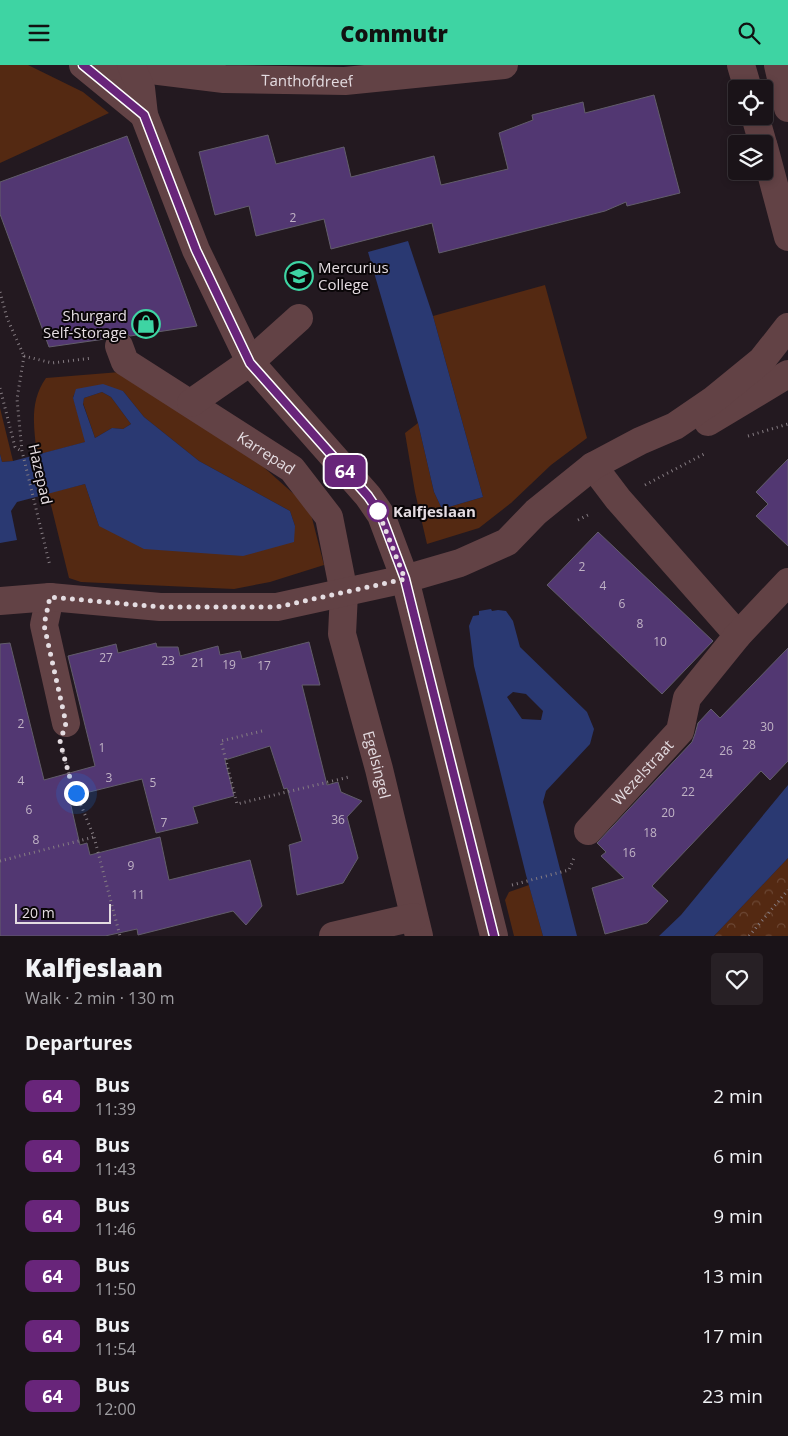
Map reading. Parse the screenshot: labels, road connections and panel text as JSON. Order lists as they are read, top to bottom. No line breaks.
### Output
{"streets":{"street":["Tanthofdreef","Karrepad","Egelsingel","Wezelstraat"],"path":["Hazepad"]},"crossings":[["Karrepad","Egelsingel"]],"places":{"school or university":["Mercurius College"],"shop":["Shurgard Self-Storage"],"other":["Kalfjeslaan"]},"lines":["bus line 64"],"house_numbers":["2","2","4","6","8","10","27","23","21","19","17","2","30","28","1","26","24","3","4","5","22","6","20","36","7","18","8","16","9","11"],"scale_bar":"20 m","page":{"header":"Commutr","on_map":"64","scale":"20 m","heading":[["Kalfjeslaan","Walk · 2 min · 130 m"],"Departures"],"list":[{"mark":"64","name":"Bus","note":"11:39","value":"2 min"},{"mark":"64","name":"Bus","note":"11:43","value":"6 min"},{"mark":"64","name":"Bus","note":"11:46","value":"9 min"},{"mark":"64","name":"Bus","note":"11:50","value":"13 min"},{"mark":"64","name":"Bus","note":"11:54","value":"17 min"},{"mark":"64","name":"Bus","note":"12:00","value":"23 min"}]}}
